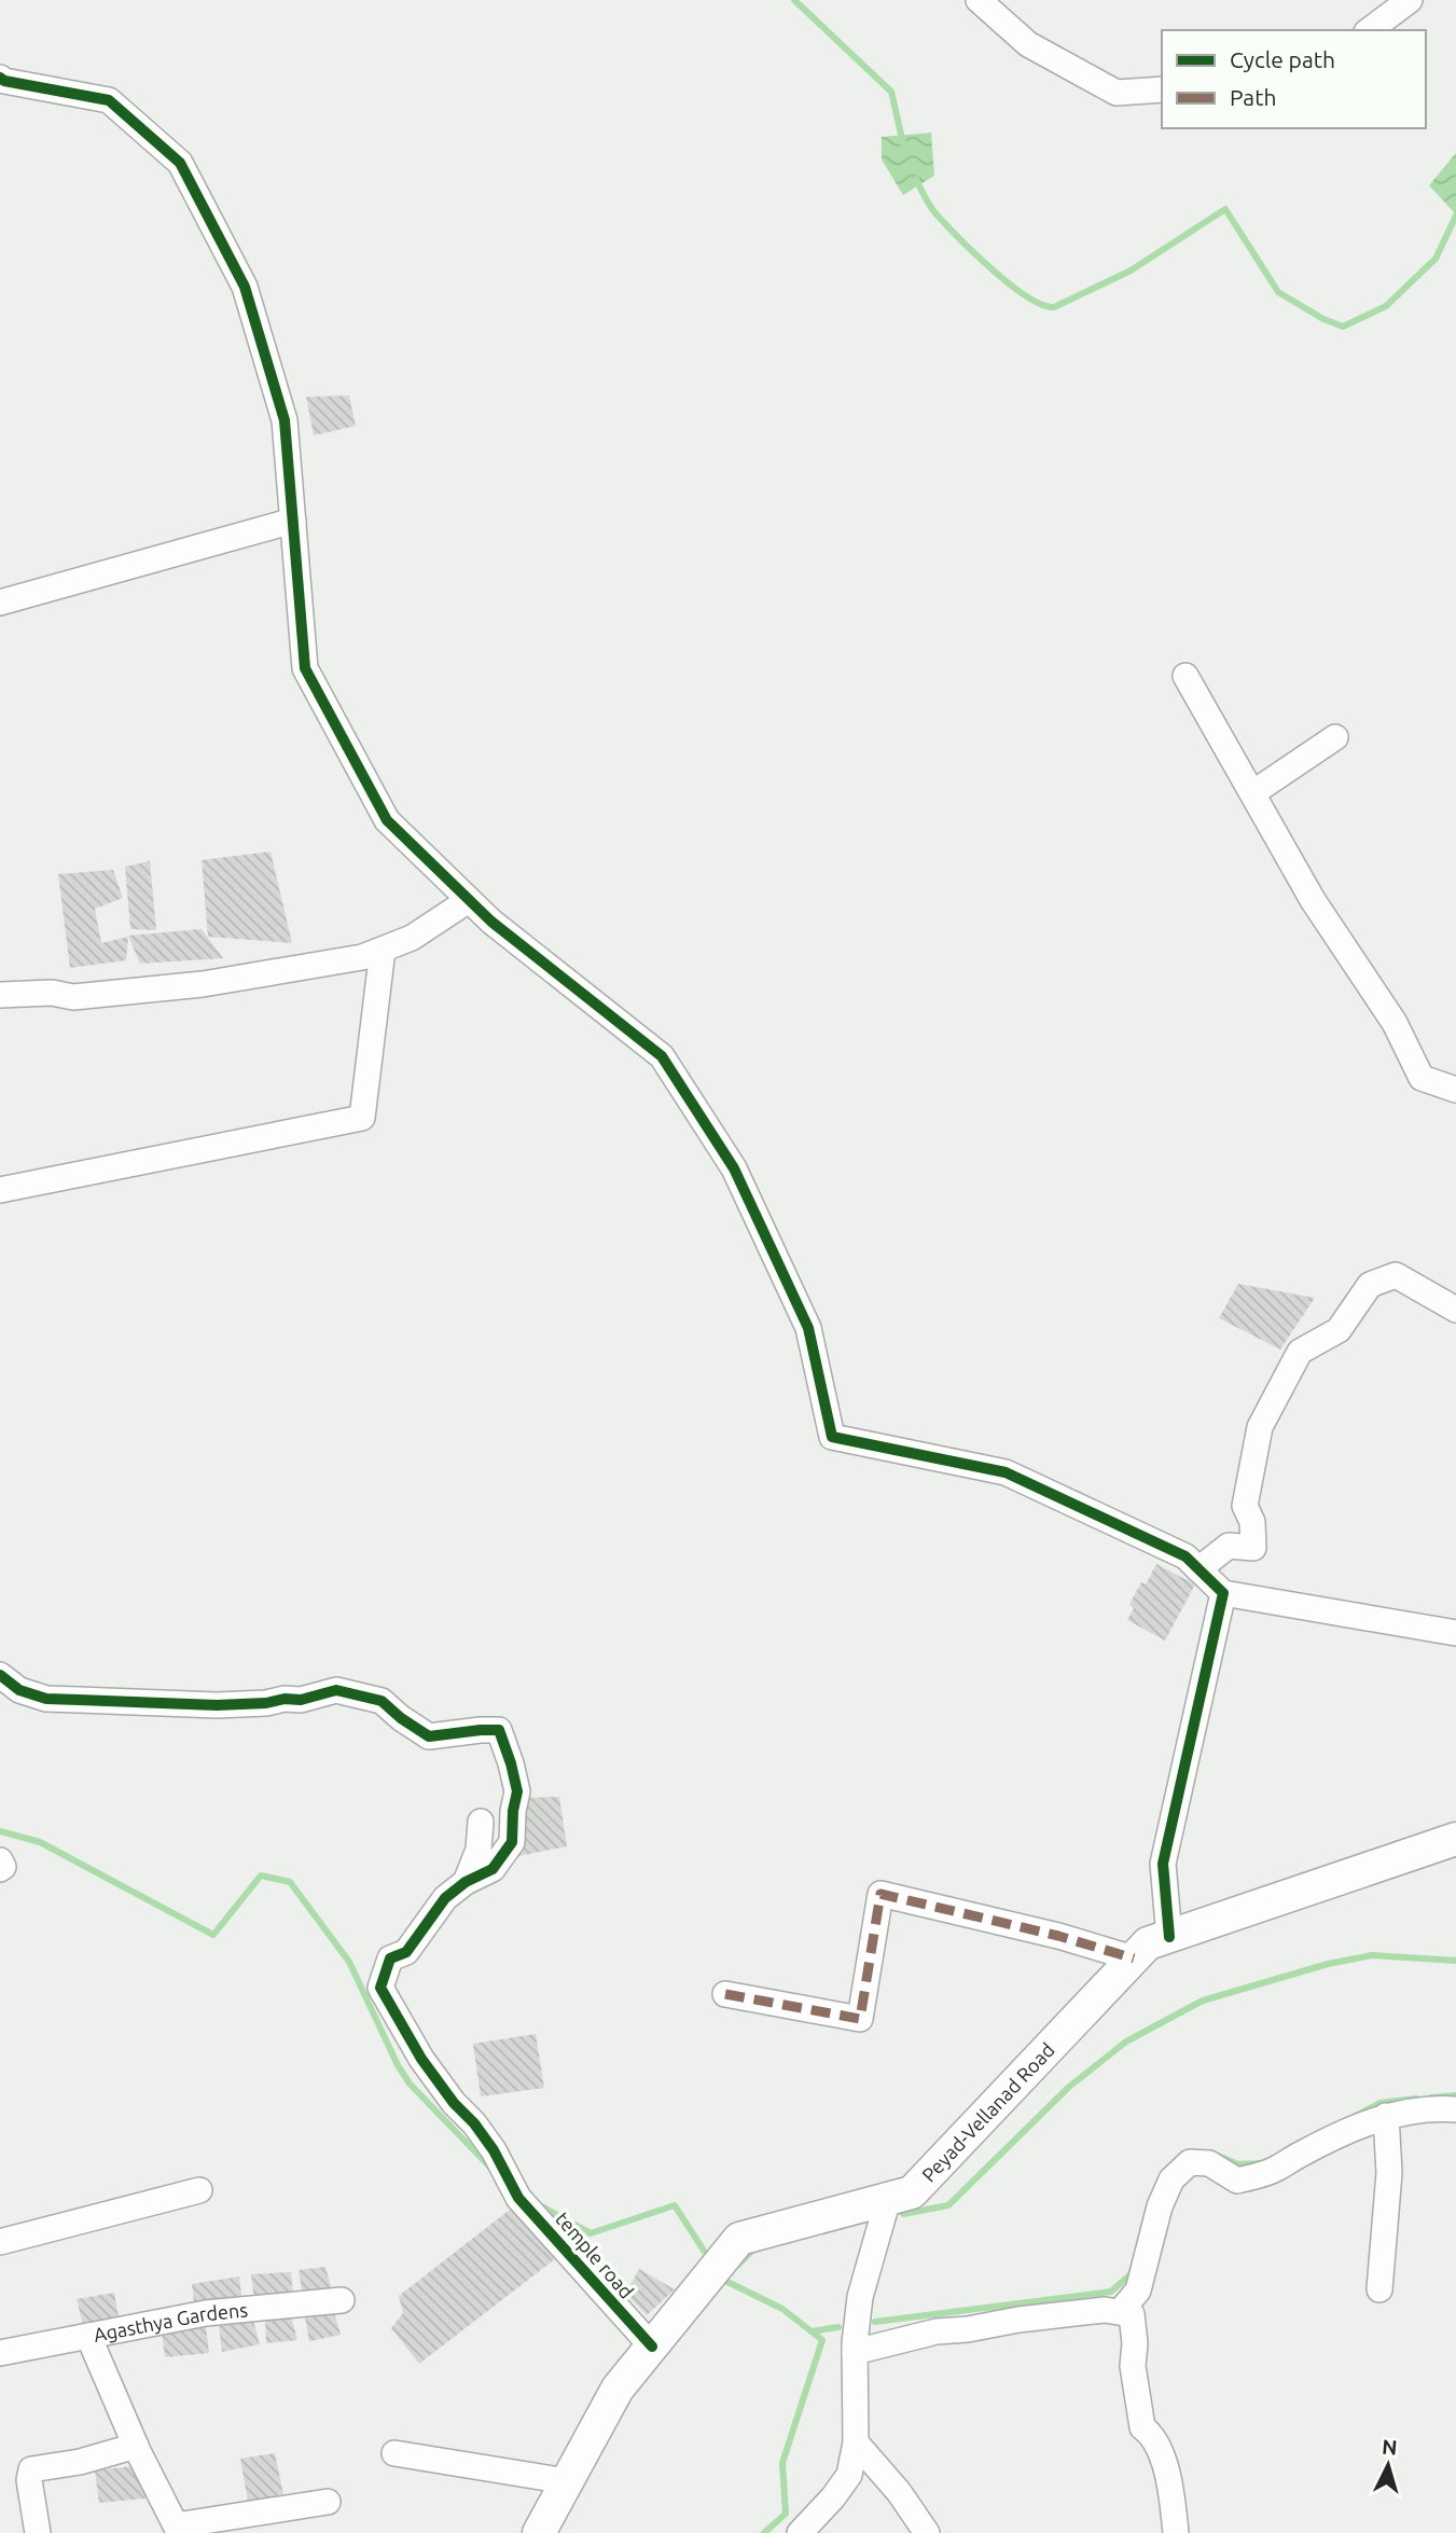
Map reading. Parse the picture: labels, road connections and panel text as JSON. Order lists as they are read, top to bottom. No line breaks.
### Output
{"streets":{"main road":["Peyad-Vellanad Road"],"street":["temple road","Agasthya Gardens"]},"crossings":[["Peyad-Vellanad Road","temple road"]],"legend":["Cycle path","Path"],"north":"top"}
